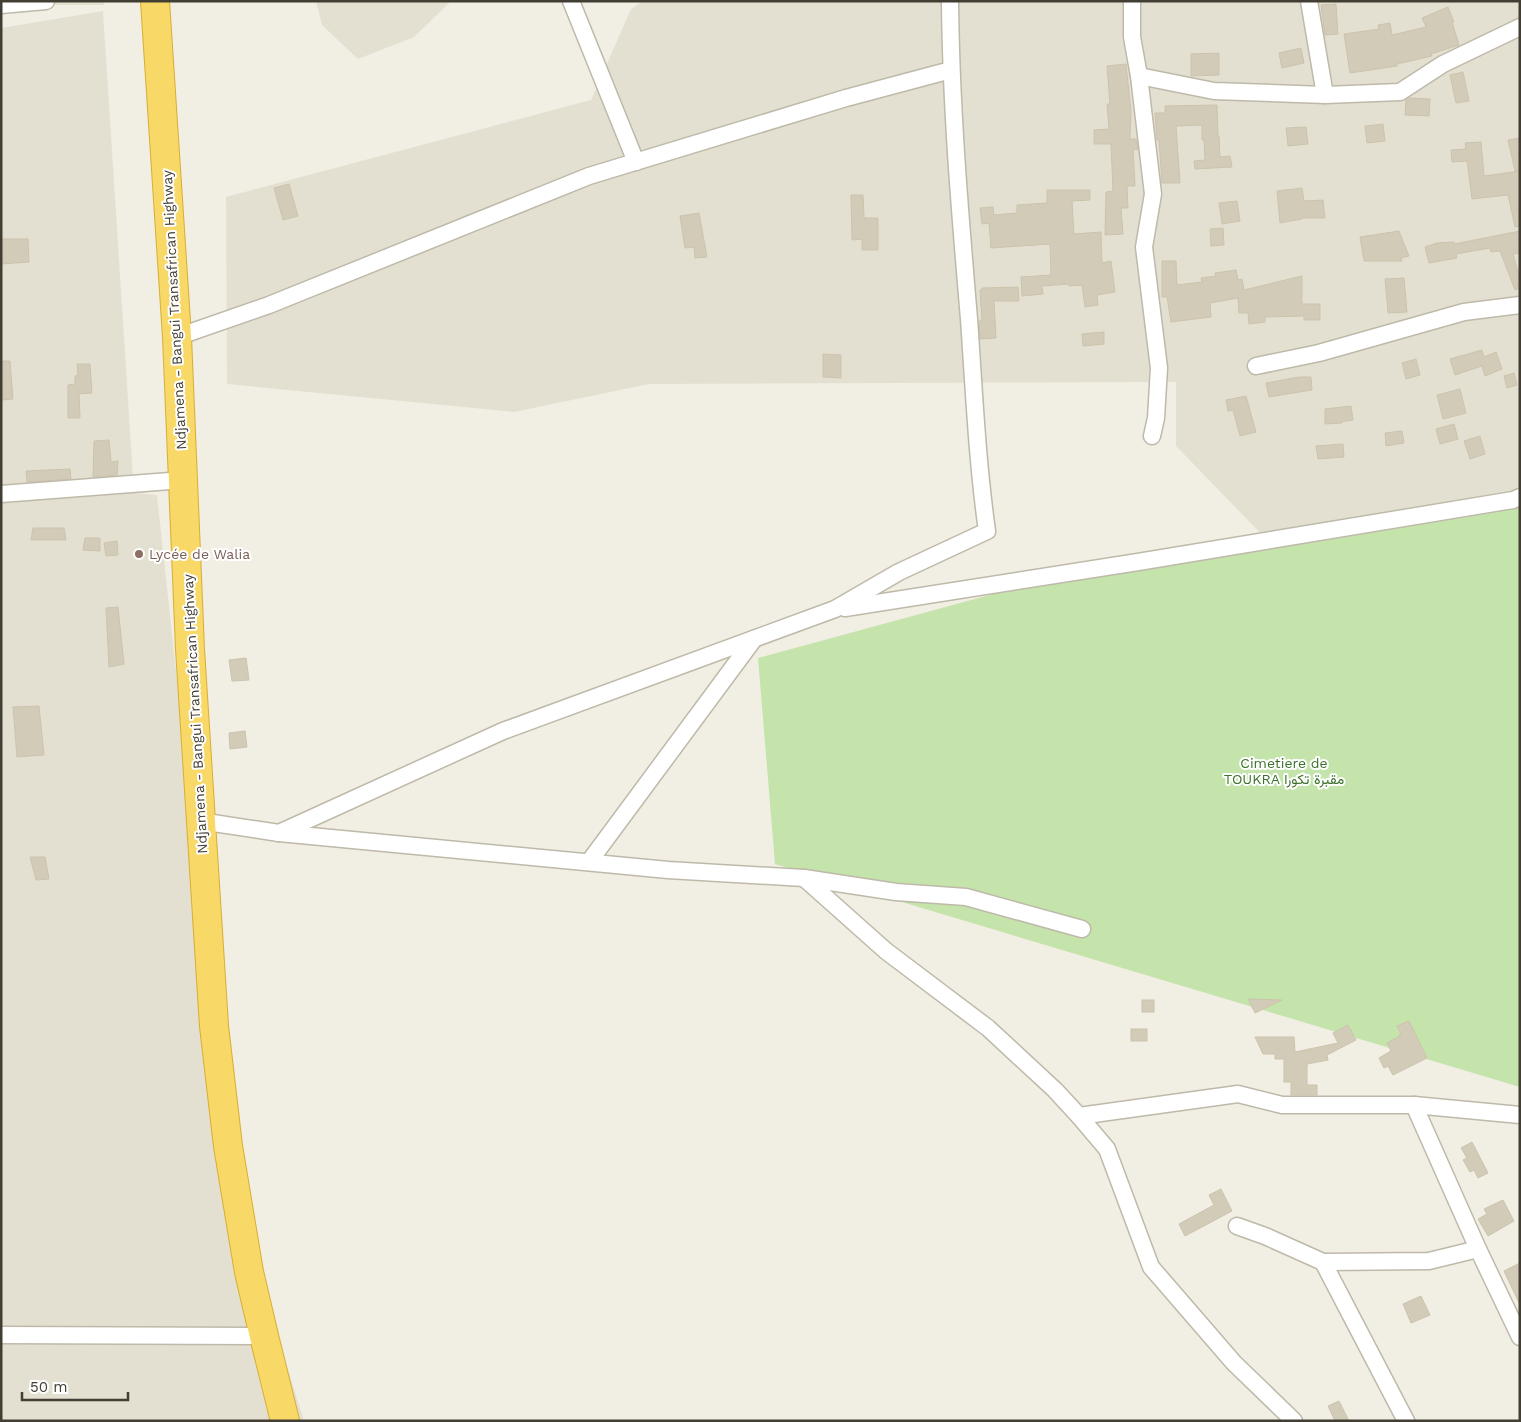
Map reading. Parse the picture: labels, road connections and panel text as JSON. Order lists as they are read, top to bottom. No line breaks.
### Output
{"streets":{"highway":["Ndjamena - Bangui Transafrican Highway"]},"parks":["Cimetiere de TOUKRA مقبرة تكورا"],"places":["Lycée de Walia"],"scale_bar":"50 m"}
